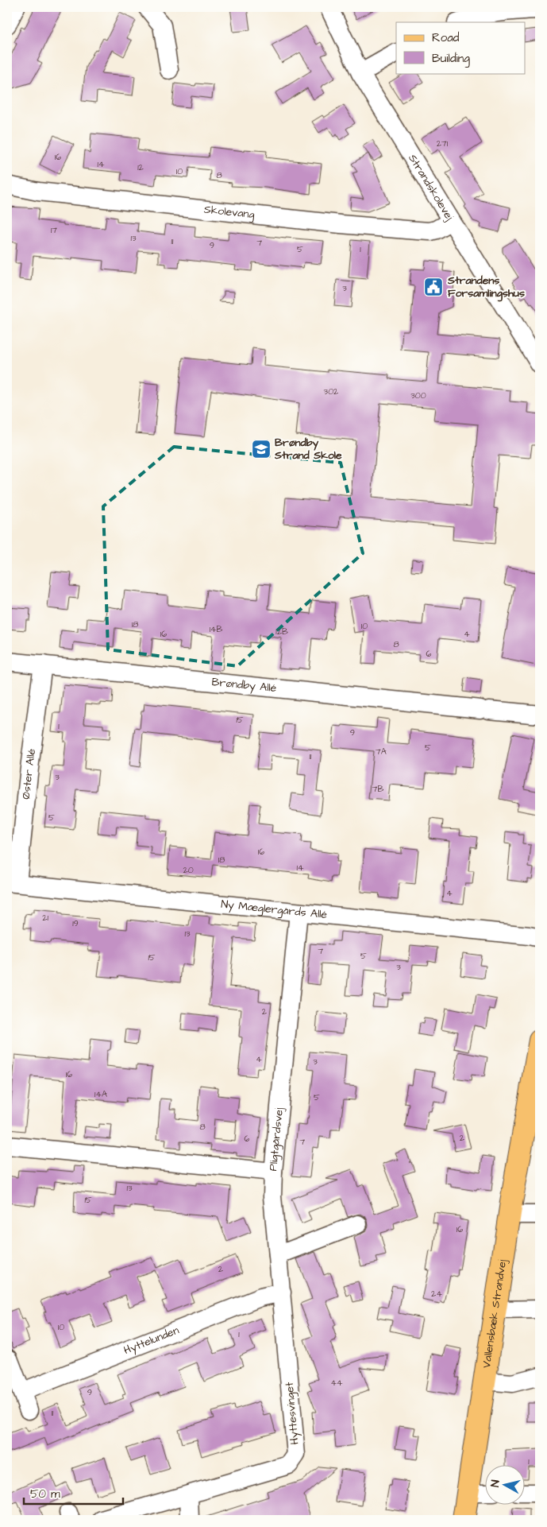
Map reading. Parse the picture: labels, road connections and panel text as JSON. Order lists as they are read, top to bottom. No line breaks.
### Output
{"streets":{"main road":["Vallensbæk Strandvej"],"street":["Strandskolevej","Skolevang","Brøndby Allé","Øster Allé","Ny Mæglergårds Allé","Pligtgårdsvej","Hyttelunden","Hyttesvinget"]},"crossings":[["Strandskolevej","Skolevang"],["Brøndby Allé","Øster Allé"],["Øster Allé","Ny Mæglergårds Allé"],["Ny Mæglergårds Allé","Pligtgårdsvej"],["Pligtgårdsvej","Hyttesvinget"],["Hyttelunden","Hyttesvinget"]],"places":{"public building":["Strandens Forsamlingshus"],"school or university":["Brøndby Strand Skole"]},"house_numbers":["271","16","14","12","10","8","17","13","11","7","9","5","1","3","302","300","18","10","14B","12B","16","4","8","6","15","1","9","5","7A","11","3","7B","5","16","18","14","20","4","21","19","13","7","5","15","3","2","4","3","16","14A","5","8","2","6","7","13","15","16","2","24","10","1","44","9","11","1"],"legend":["Road","Building"],"scale_bar":"50 m","north":"left"}
